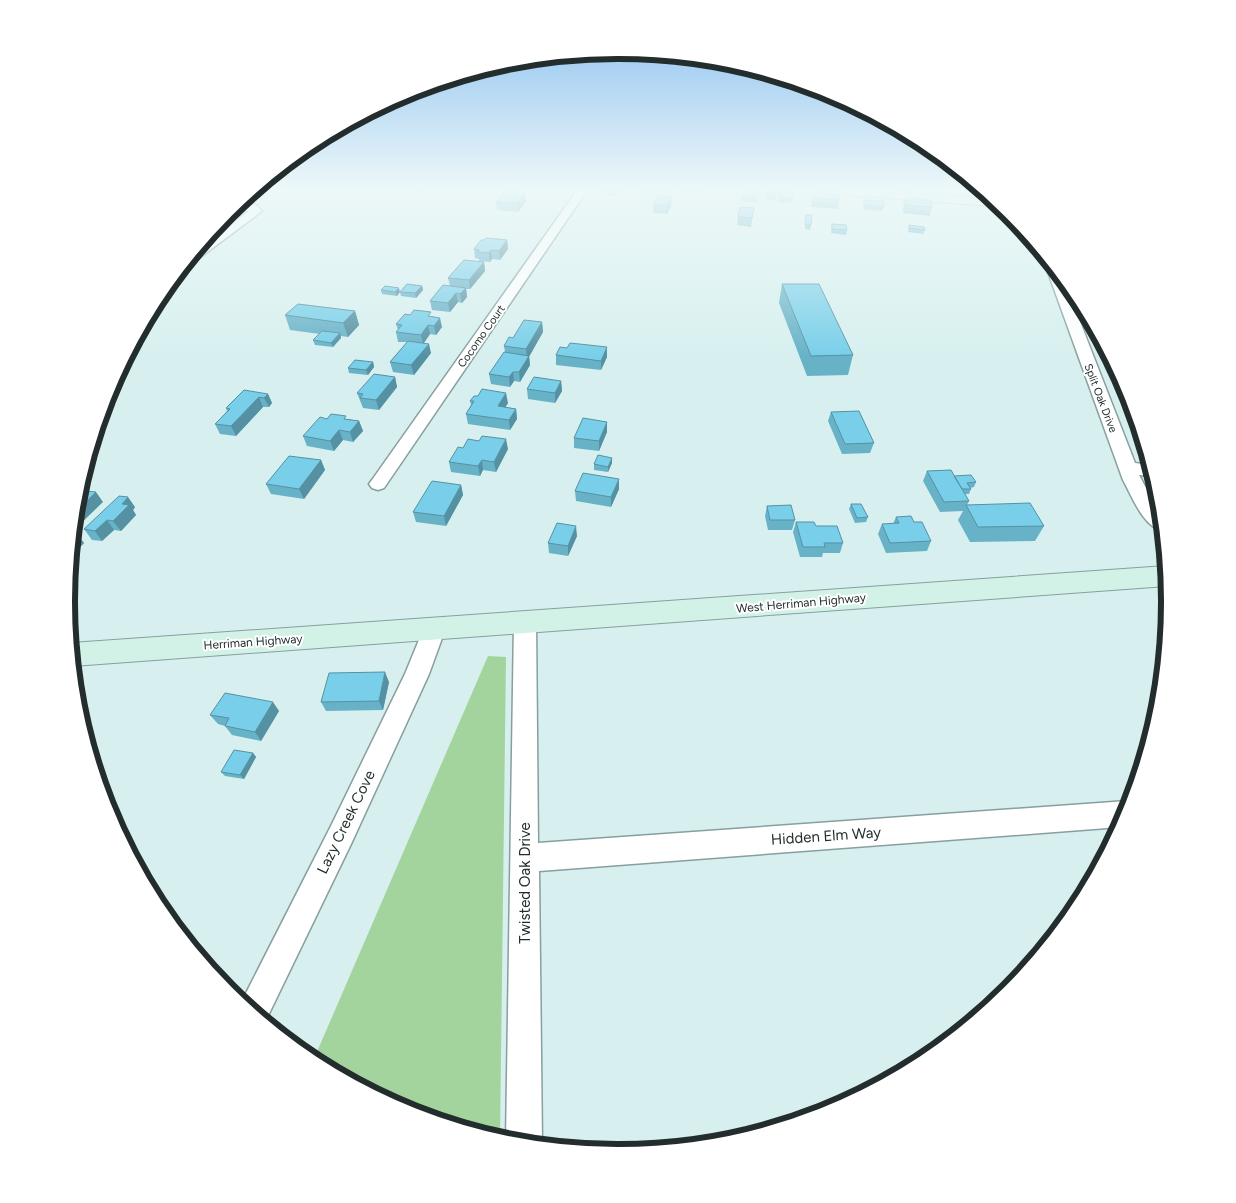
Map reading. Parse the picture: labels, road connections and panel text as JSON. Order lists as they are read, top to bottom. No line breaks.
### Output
{"streets":{"main road":["West Herriman Highway","Herriman Highway"],"street":["Cocomo Court","Split Oak Drive","Lazy Creek Cove","Hidden Elm Way","Twisted Oak Drive"]},"crossings":[["West Herriman Highway","Herriman Highway"],["West Herriman Highway","Lazy Creek Cove"],["West Herriman Highway","Twisted Oak Drive"],["Herriman Highway","Lazy Creek Cove"],["Hidden Elm Way","Twisted Oak Drive"]]}
